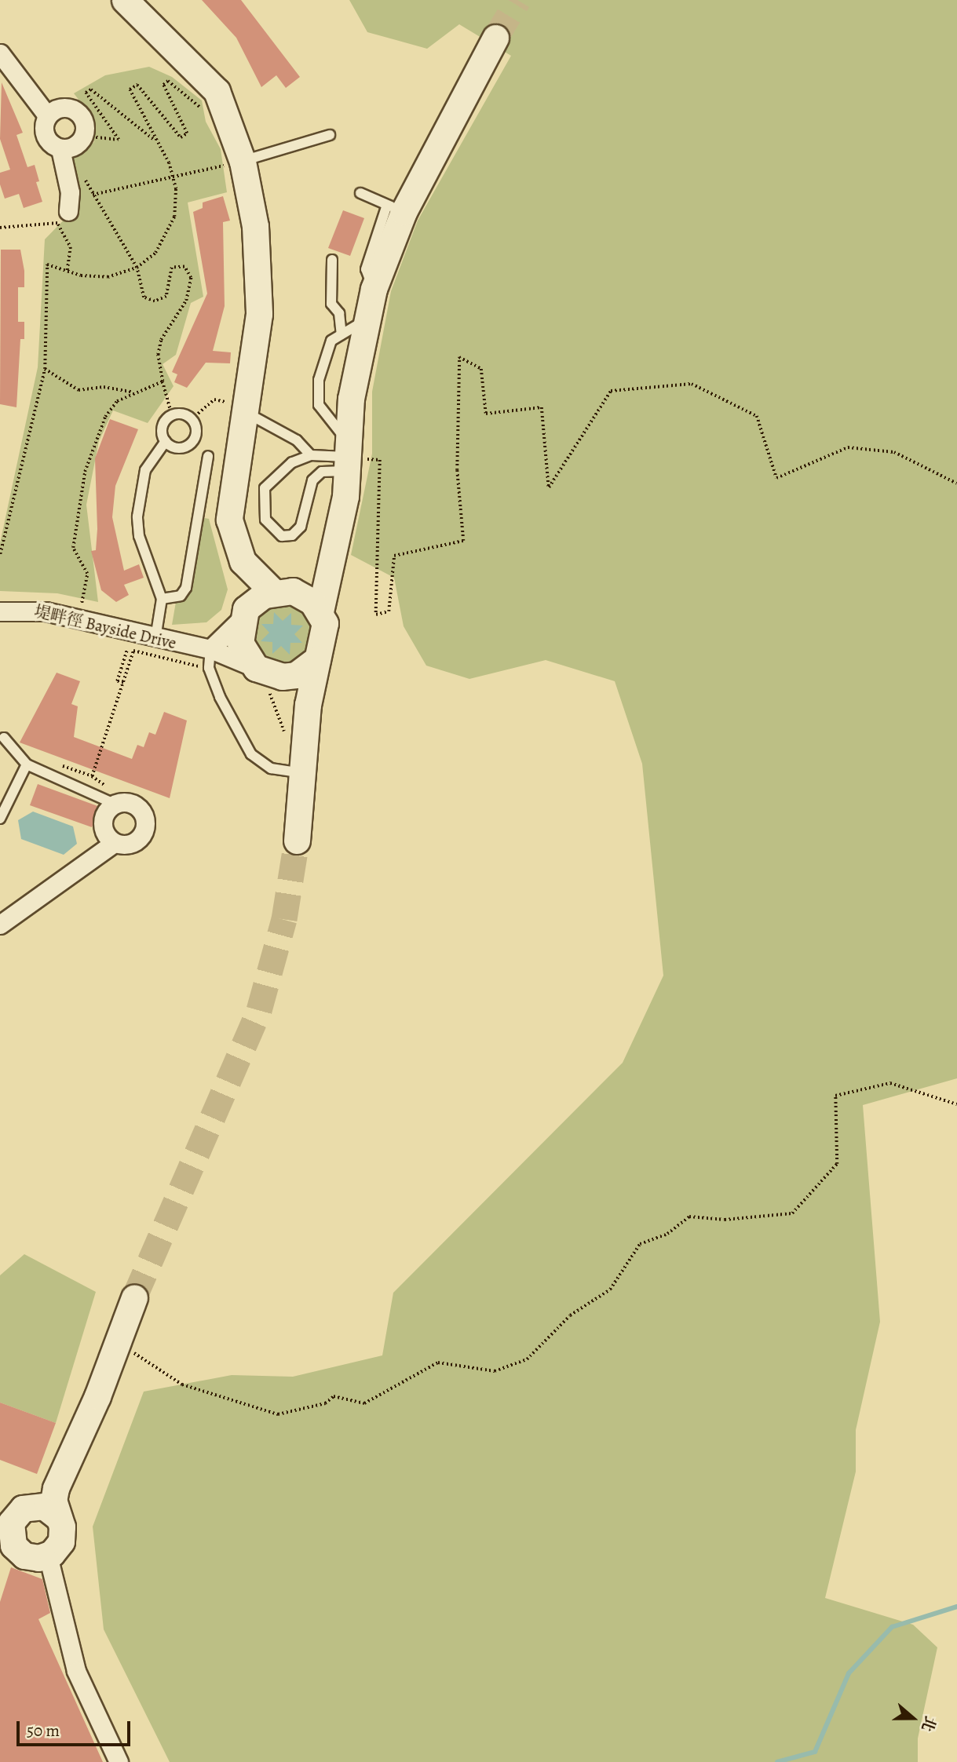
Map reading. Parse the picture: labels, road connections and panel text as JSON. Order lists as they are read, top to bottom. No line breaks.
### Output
{"streets":{"street":["堤畔徑 Bayside Drive"]},"scale_bar":"50 m","north":"right"}
